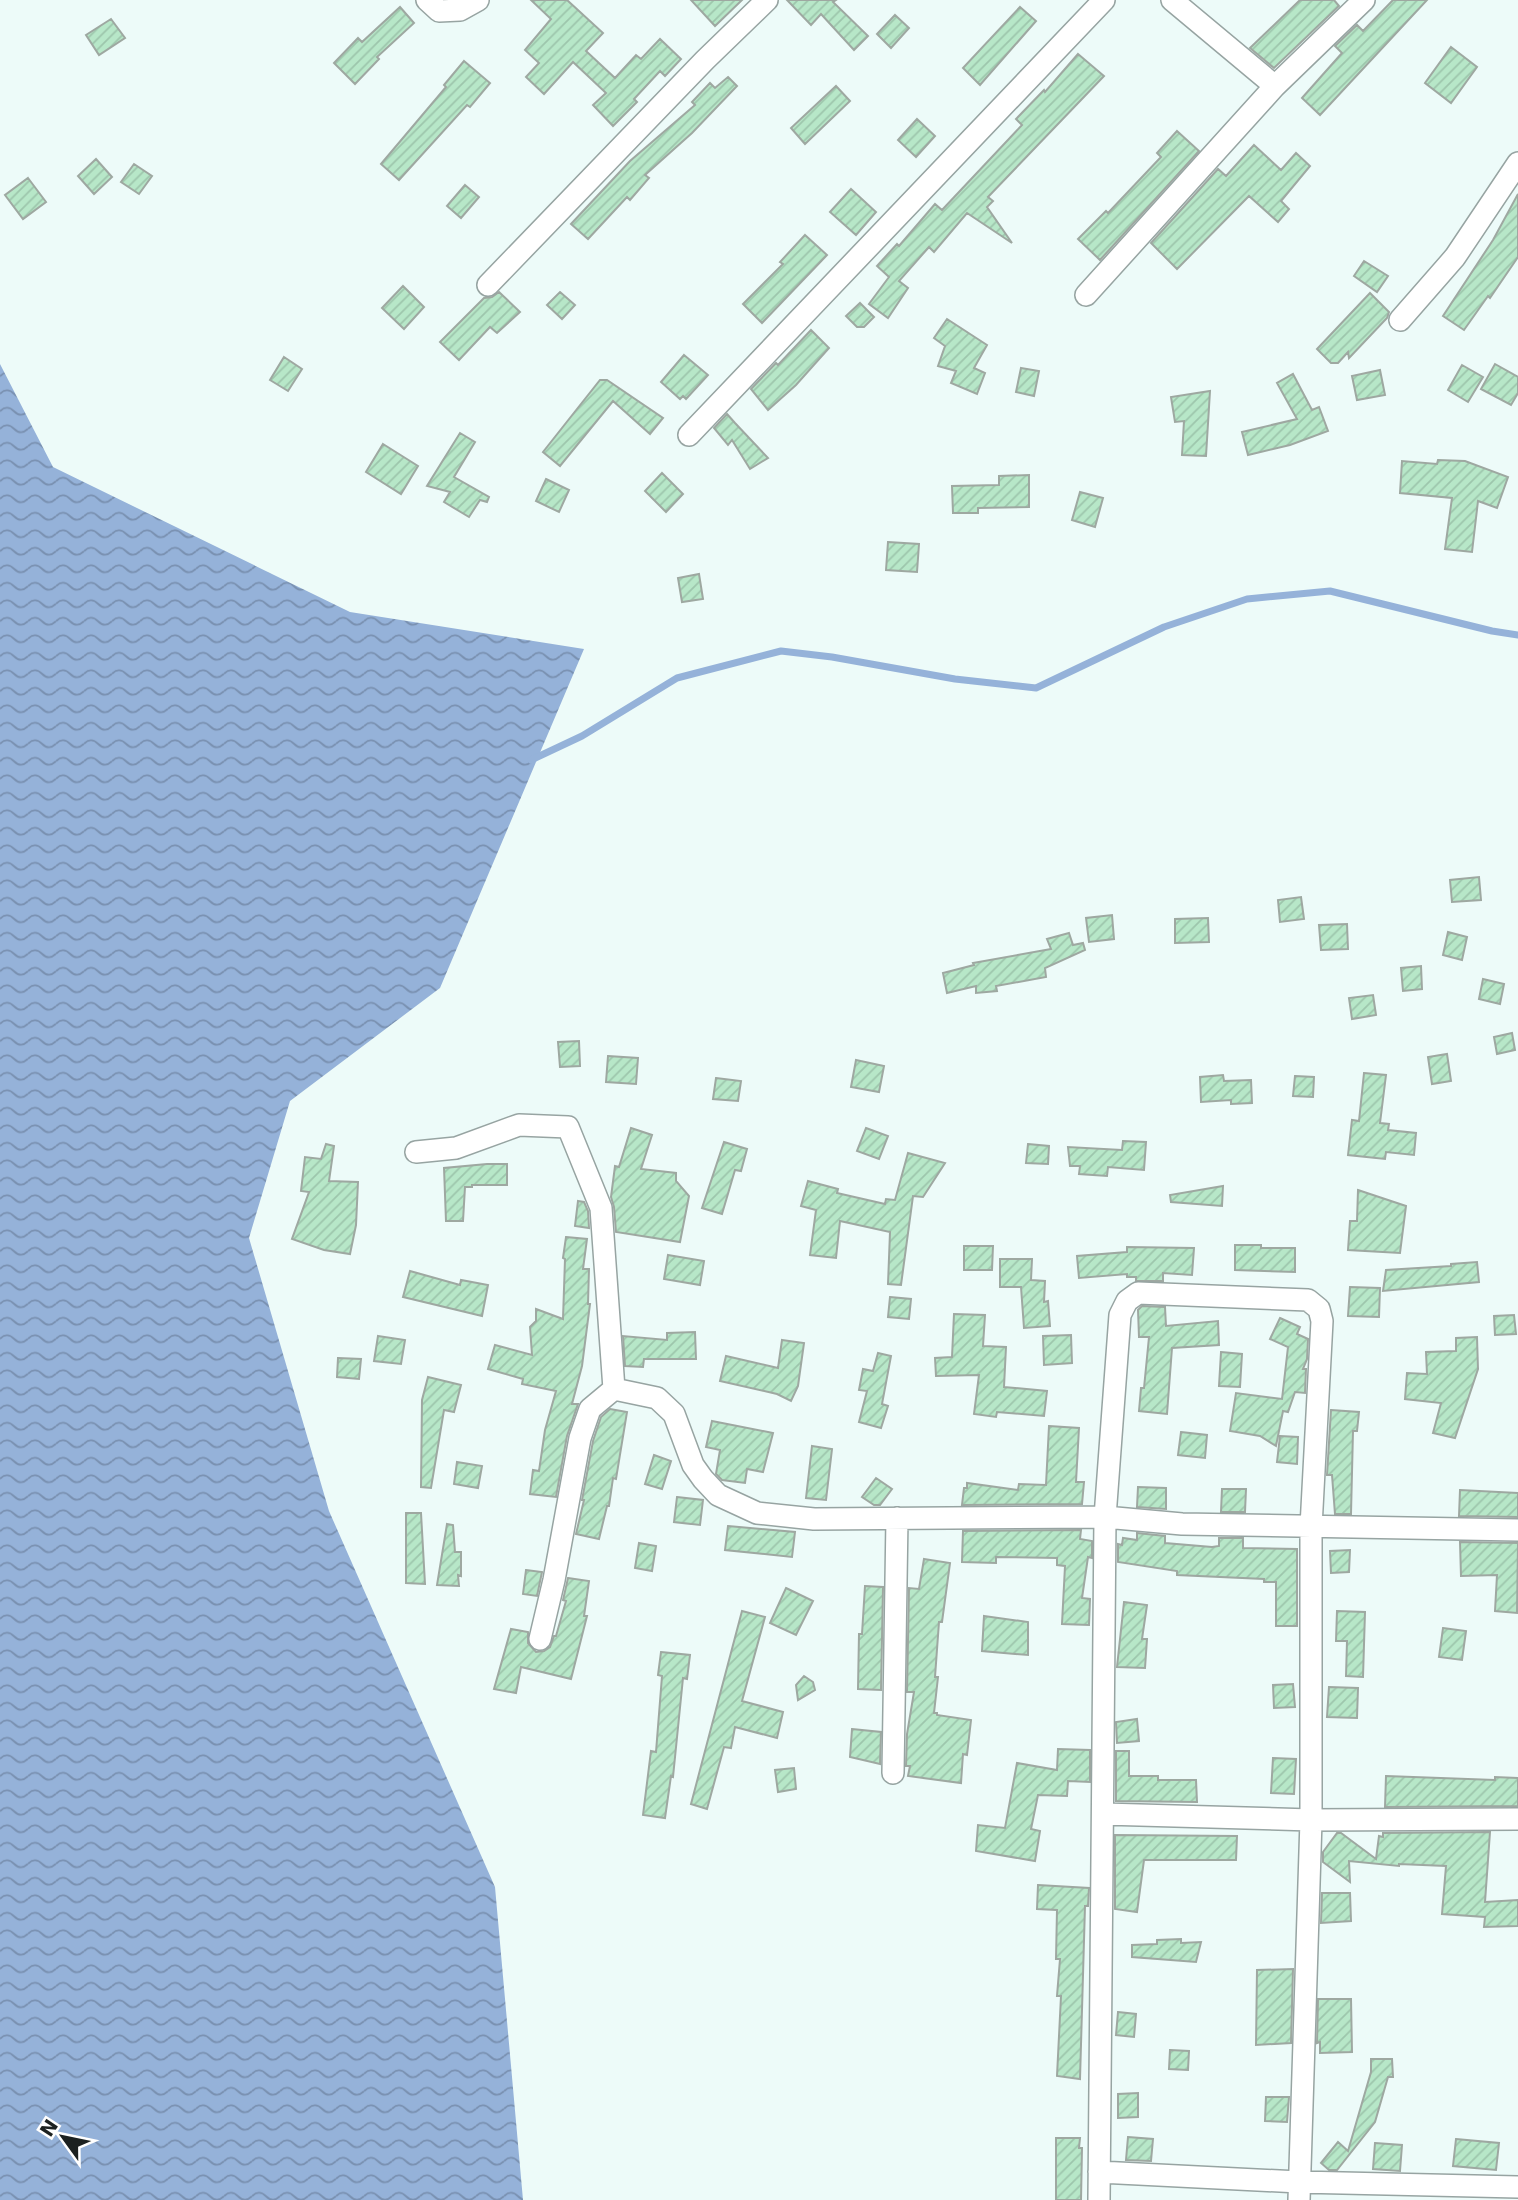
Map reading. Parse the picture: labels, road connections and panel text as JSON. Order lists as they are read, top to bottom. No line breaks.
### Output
{"north":"top left"}
